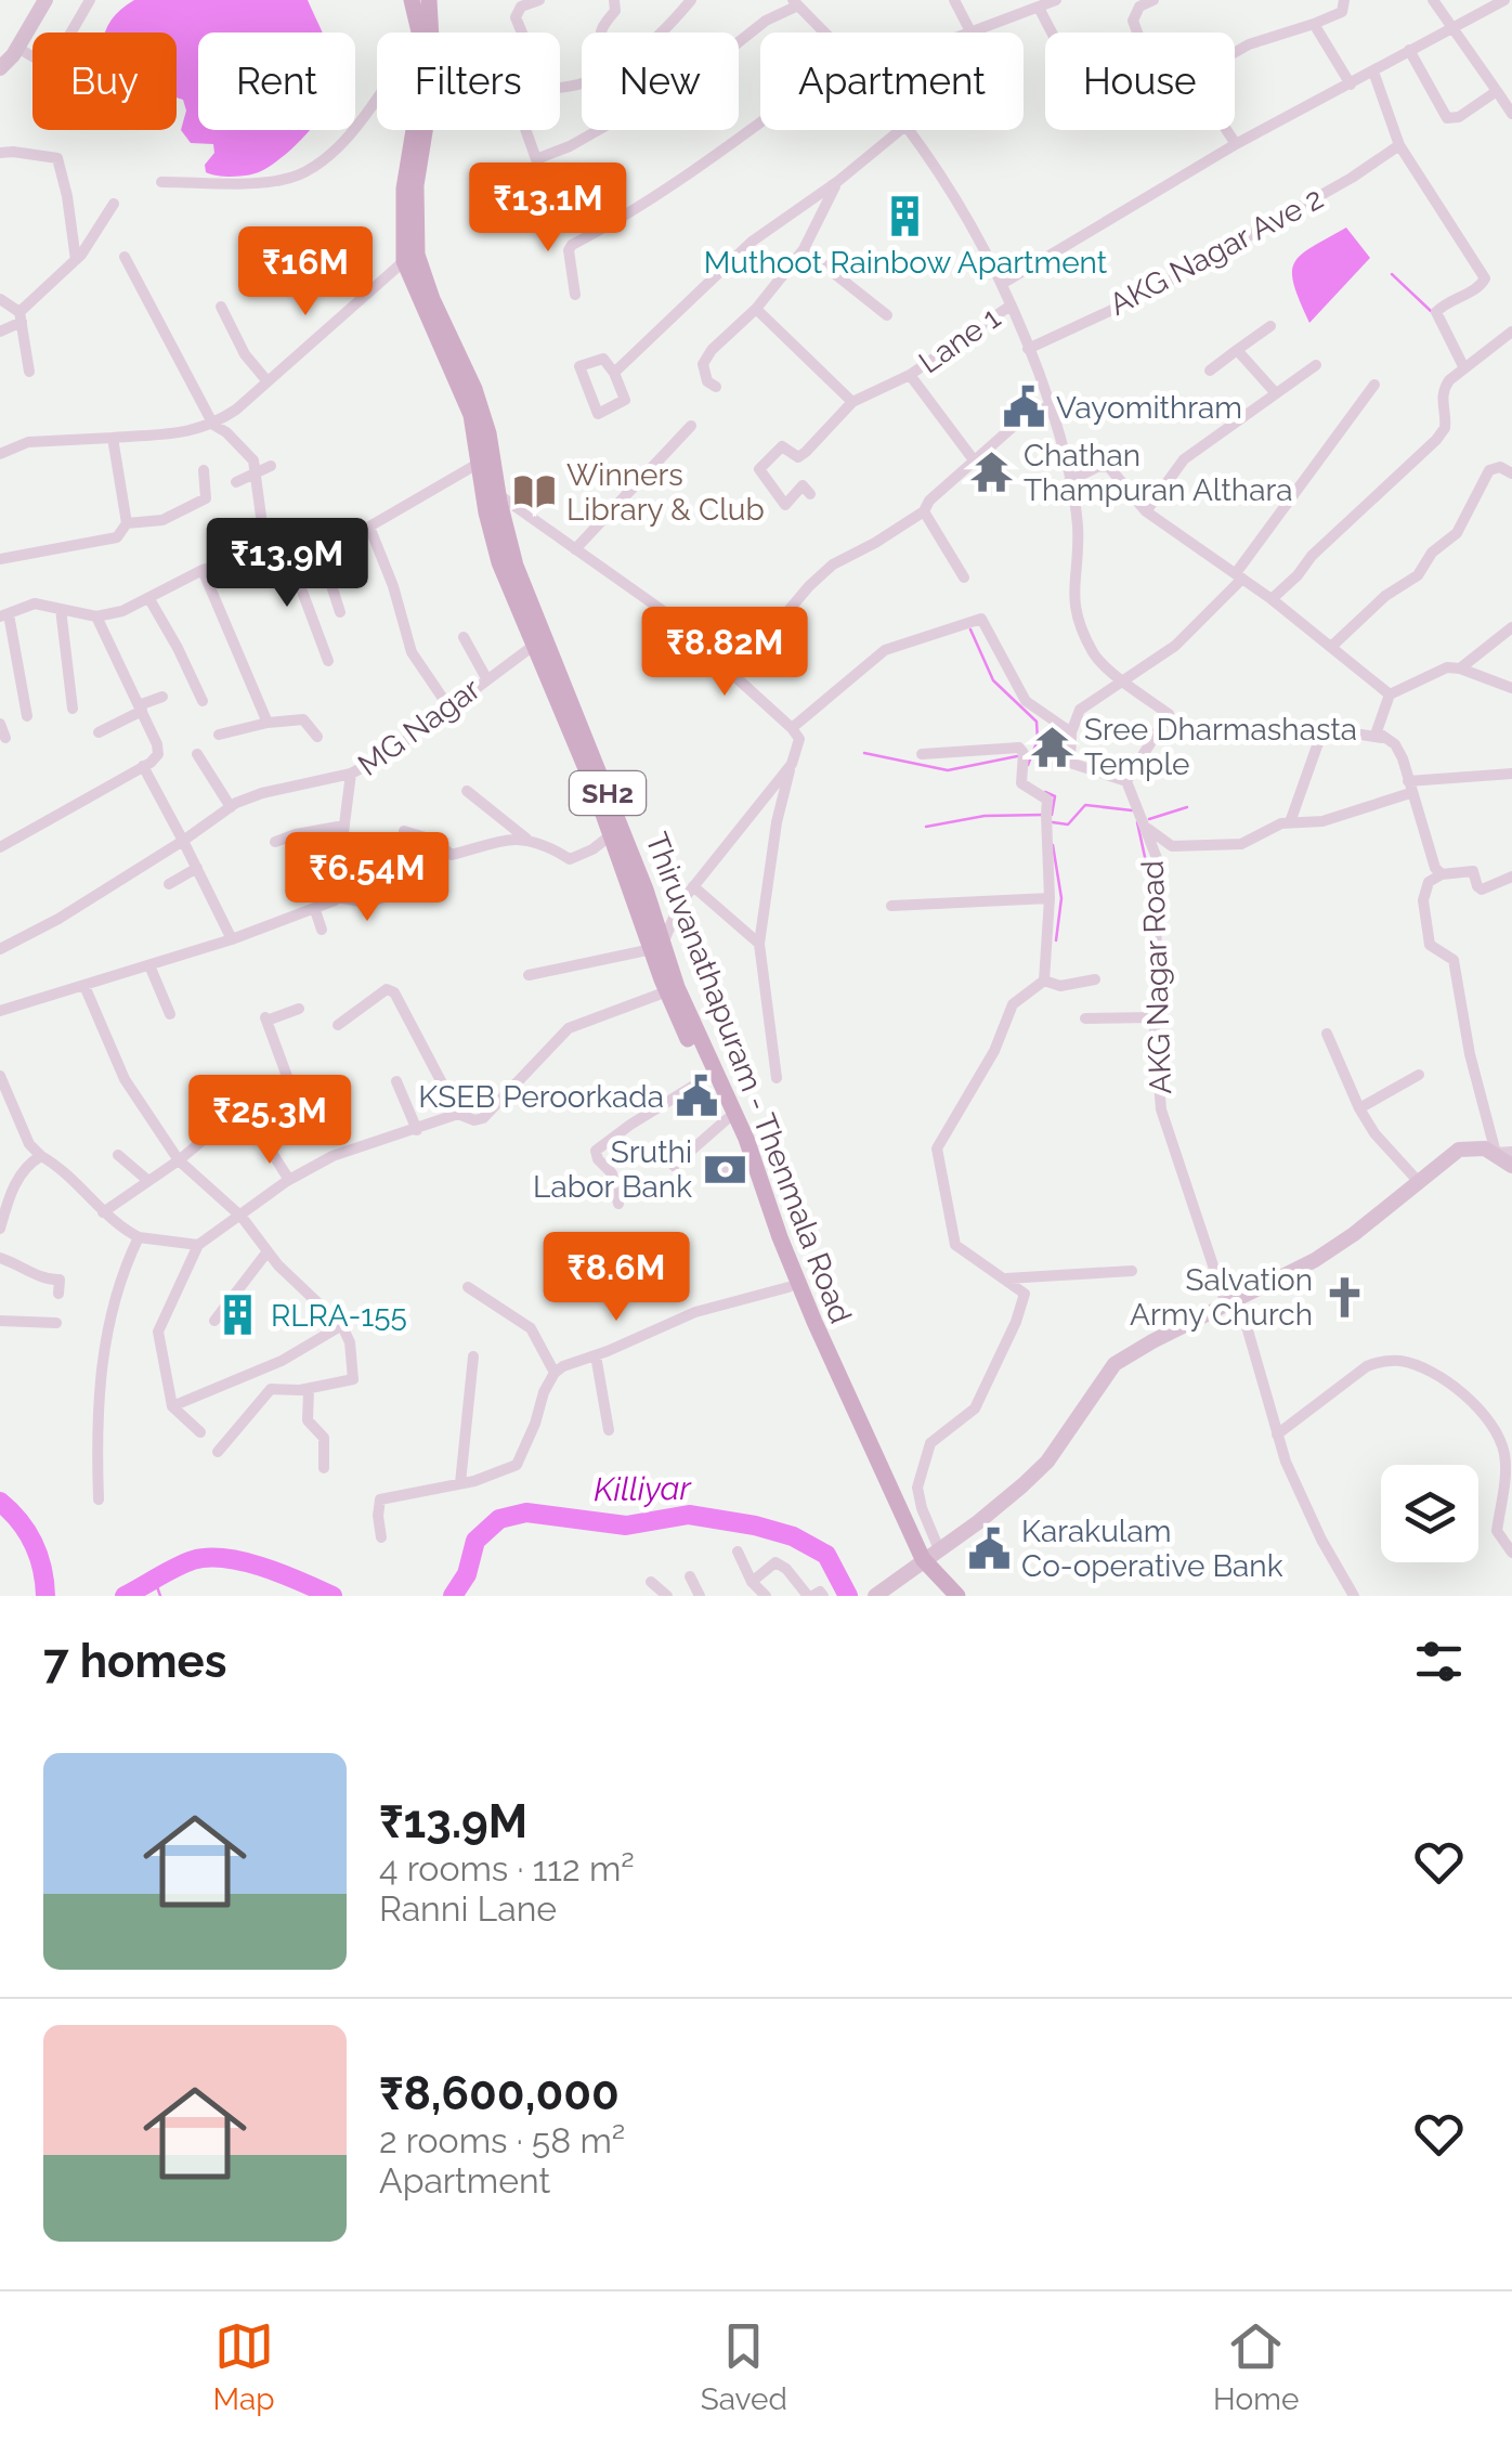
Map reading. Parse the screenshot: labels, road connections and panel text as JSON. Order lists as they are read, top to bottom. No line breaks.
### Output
{"streets":{"main road":["SH2","Thiruvanathapuram - Thenmala Road"],"street":["AKG Nagar Ave 2","Lane 1","MG Nagar","AKG Nagar Road"]},"crossings":[["MG Nagar","Thiruvanathapuram - Thenmala Road"]],"water":["Killiyar"],"places":{"building":["Muthoot Rainbow Apartment","RLRA-155"],"public building":["Vayomithram","KSEB Peroorkada","Karakulam Co-operative Bank"],"temple":["Chathan Thampuran Althara","Sree Dharmashasta Temple"],"library":["Winners Library & Club"],"bank":["Sruthi Labor Bank"],"church":["Salvation Army Church"]},"page":{"chip":["Buy","Rent","Filters","New","Apartment","House"],"price":["₹13.1M","₹16M","₹13.9M","₹8.82M","₹6.54M","₹25.3M","₹8.6M"],"heading":"7 homes","list":[{"name":"₹13.9M","note":"4 rooms · 112 m² · Ranni Lane"},{"name":"₹8,600,000","note":"2 rooms · 58 m² · Apartment"}],"tabs":["Map","Saved","Home"]}}
